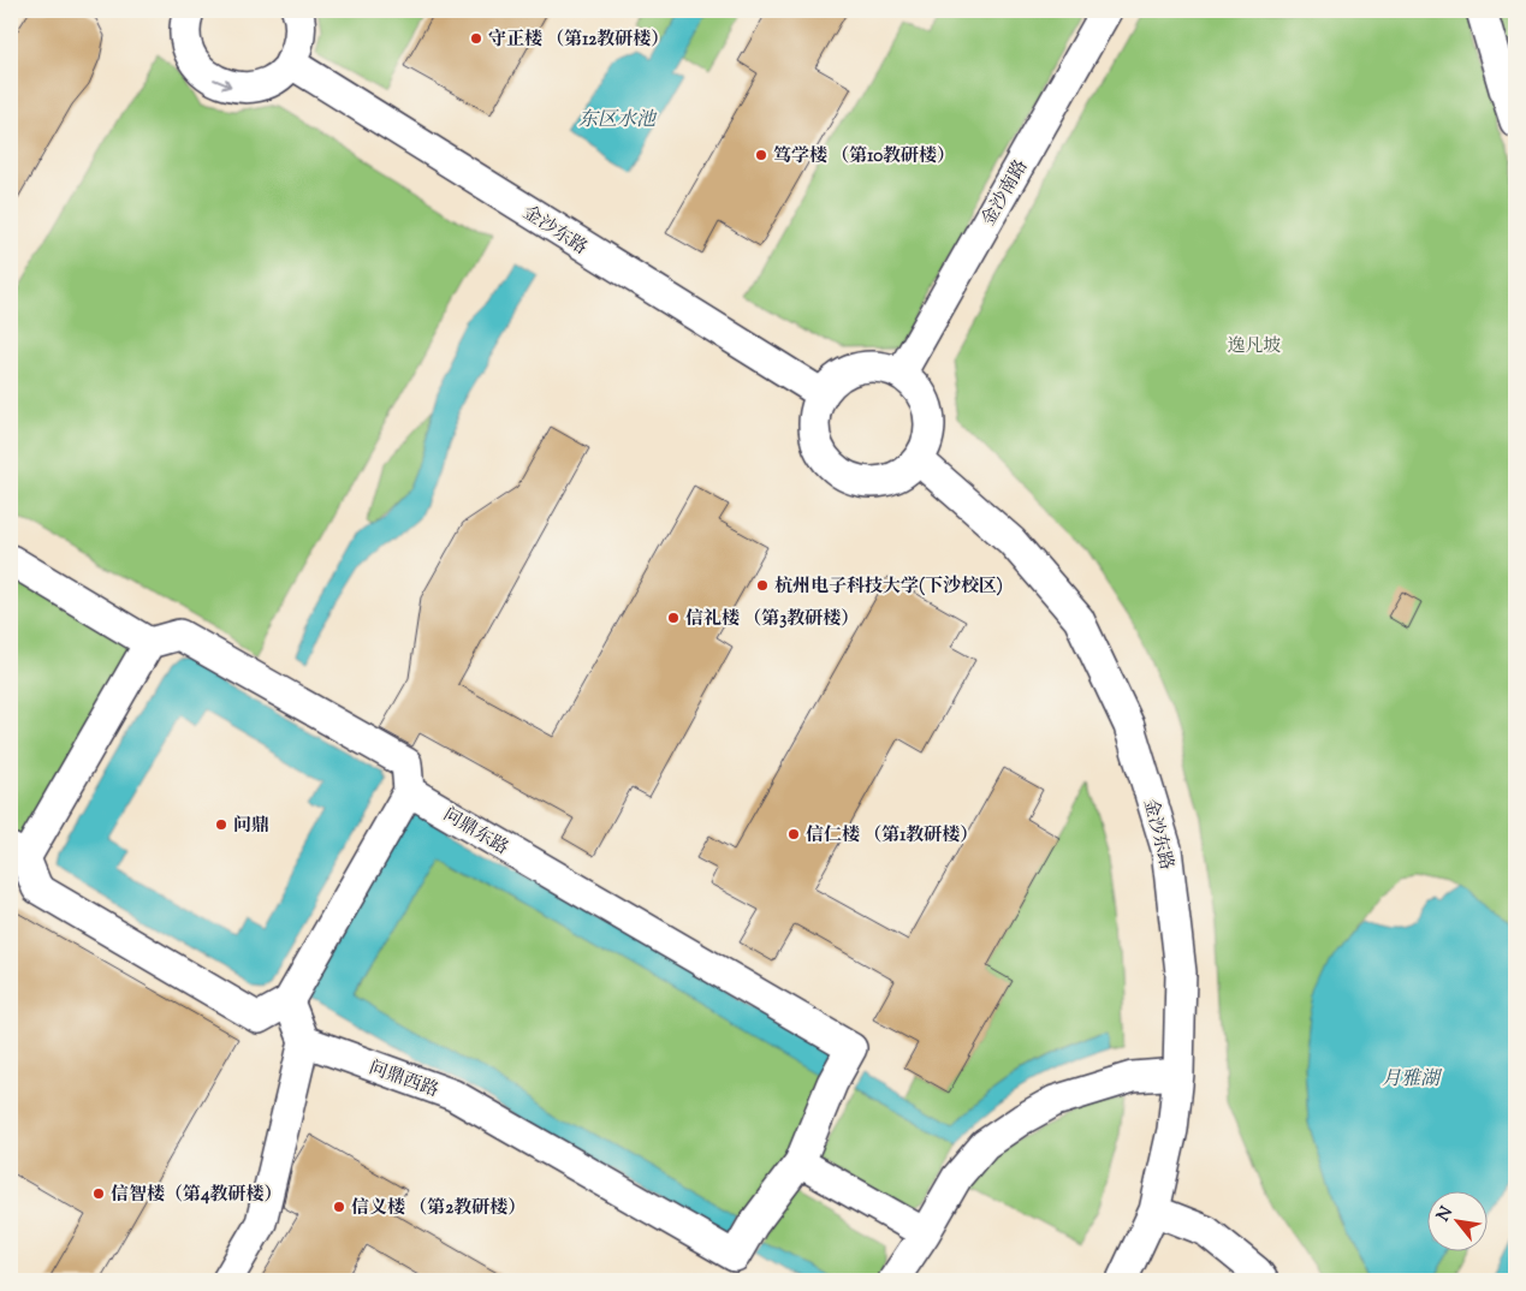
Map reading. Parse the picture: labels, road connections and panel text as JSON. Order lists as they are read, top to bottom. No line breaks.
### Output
{"streets":{"street":["金沙南路","金沙东路","问鼎东路","问鼎西路"]},"crossings":[["金沙南路","金沙东路"],["问鼎东路","问鼎西路"]],"water":["东区水池","月雅湖"],"parks":["逸凡坡"],"places":["守正楼 （第12教研楼）","笃学楼 （第10教研楼）","杭州电子科技大学(下沙校区)","信礼楼 （第3教研楼）","问鼎","信仁楼 （第1教研楼）","信智楼（第4教研楼）","信义楼 （第2教研楼）"],"north":"top left"}
